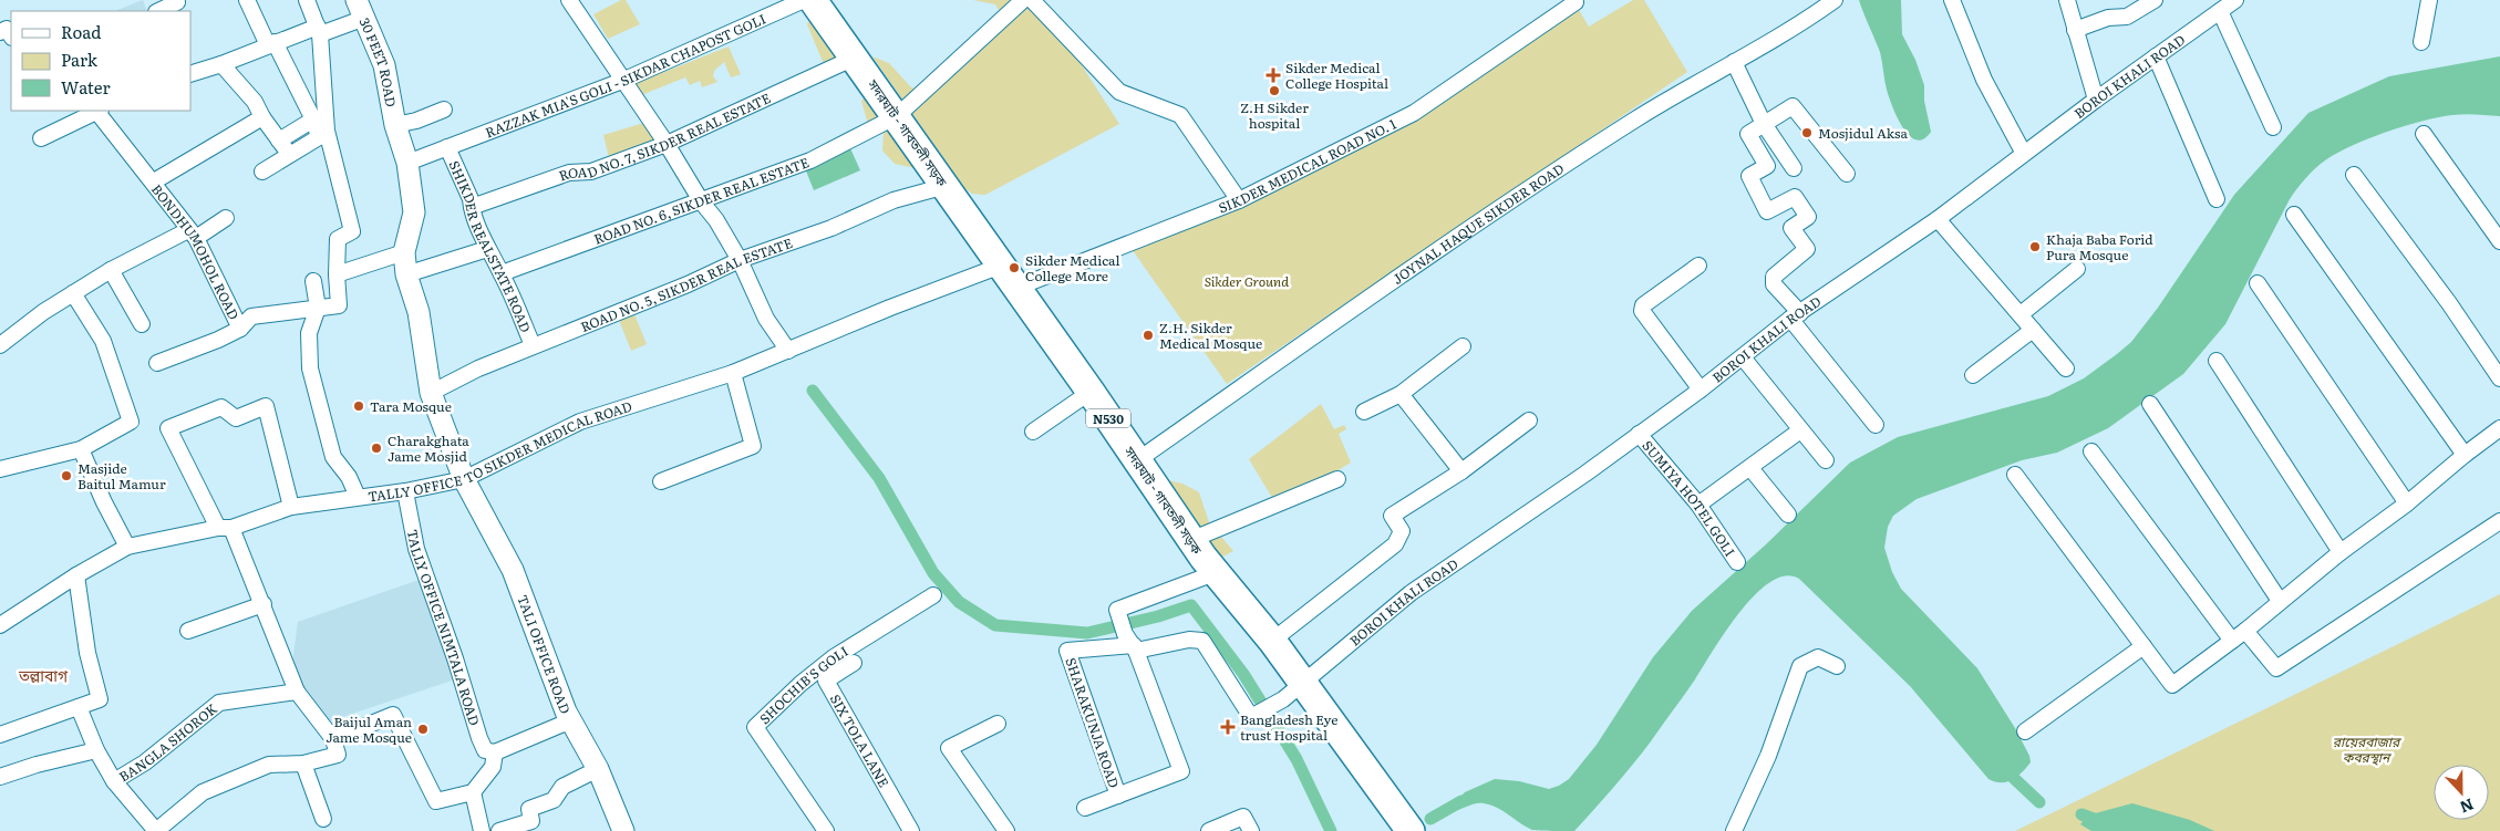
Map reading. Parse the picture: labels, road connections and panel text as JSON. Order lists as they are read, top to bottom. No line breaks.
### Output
{"streets":{"highway":["সদরঘাট - গাবতলী সড়ক","N530"],"street":["30 FEET ROAD","RAZZAK MIA'S GOLI - SIKDAR CHAPOST GOLI","BOROI KHALI ROAD","ROAD NO. 7, SIKDER REAL ESTATE","SIKDER MEDICAL ROAD NO. 1","ROAD NO. 6, SIKDER REAL ESTATE","JOYNAL HAQUE SIKDER ROAD","SHIKDER REALSTATE ROAD","BONDHUMOHOL ROAD","ROAD NO. 5, SIKDER REAL ESTATE","TALLY OFFICE TO SIKDER MEDICAL ROAD","SUMIYA HOTEL GOLI","TALLY OFFICE NIMTALA ROAD","TALI OFFICE ROAD","SHOCHIB'S GOLI","SHARAKUNJA ROAD","SIX TOLA LANE","BANGLA SHOROK"]},"crossings":[["30 FEET ROAD","RAZZAK MIA'S GOLI - SIKDAR CHAPOST GOLI"],["30 FEET ROAD","TALI OFFICE ROAD"],["RAZZAK MIA'S GOLI - SIKDAR CHAPOST GOLI","SHIKDER REALSTATE ROAD"],["BOROI KHALI ROAD","সদরঘাট - গাবতলী সড়ক"],["BOROI KHALI ROAD","SUMIYA HOTEL GOLI"],["BOROI KHALI ROAD","SHARAKUNJA ROAD"],["সদরঘাট - গাবতলী সড়ক","ROAD NO. 7, SIKDER REAL ESTATE"],["সদরঘাট - গাবতলী সড়ক","SIKDER MEDICAL ROAD NO. 1"],["সদরঘাট - গাবতলী সড়ক","ROAD NO. 6, SIKDER REAL ESTATE"],["সদরঘাট - গাবতলী সড়ক","JOYNAL HAQUE SIKDER ROAD"],["সদরঘাট - গাবতলী সড়ক","ROAD NO. 5, SIKDER REAL ESTATE"],["সদরঘাট - গাবতলী সড়ক","TALLY OFFICE TO SIKDER MEDICAL ROAD"],["সদরঘাট - গাবতলী সড়ক","SHARAKUNJA ROAD"],["ROAD NO. 7, SIKDER REAL ESTATE","SHIKDER REALSTATE ROAD"],["ROAD NO. 6, SIKDER REAL ESTATE","SHIKDER REALSTATE ROAD"],["SHIKDER REALSTATE ROAD","ROAD NO. 5, SIKDER REAL ESTATE"],["ROAD NO. 5, SIKDER REAL ESTATE","TALI OFFICE ROAD"],["TALLY OFFICE TO SIKDER MEDICAL ROAD","TALLY OFFICE NIMTALA ROAD"],["TALLY OFFICE TO SIKDER MEDICAL ROAD","TALI OFFICE ROAD"]],"districts":["তল্লাবাগ"],"parks":["Sikder Ground","রায়েরবাজার কবরস্থান"],"places":{"health":["Sikder Medical College Hospital","Bangladesh Eye trust Hospital"],"other":["Z.H Sikder hospital","Mosjidul Aksa","Khaja Baba Forid Pura Mosque","Sikder Medical College More","Z.H. Sikder Medical Mosque","Tara Mosque","Charakghata Jame Mosjid","Masjide Baitul Mamur","Baijul Aman Jame Mosque"]},"legend":["Road","Park","Water"],"north":"bottom"}
